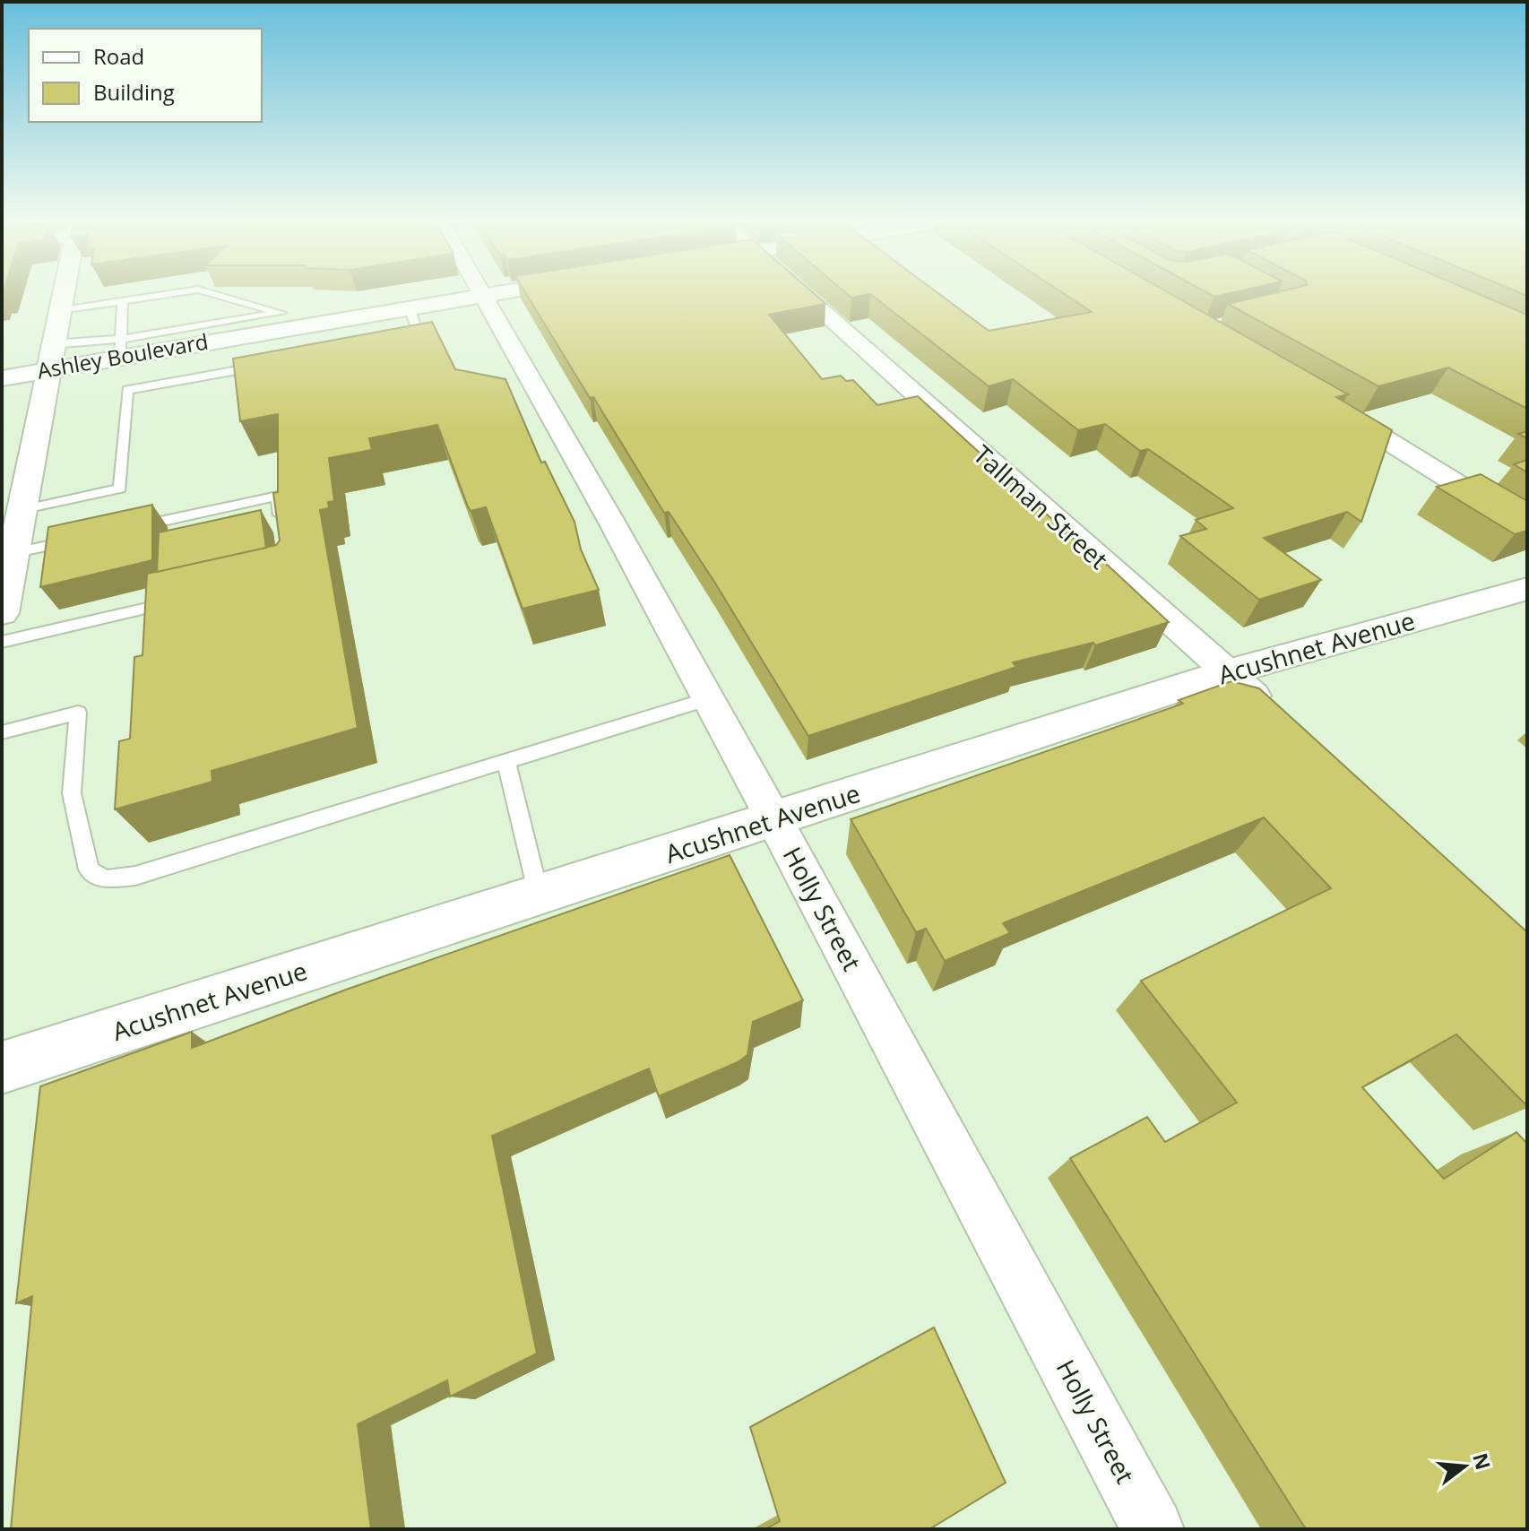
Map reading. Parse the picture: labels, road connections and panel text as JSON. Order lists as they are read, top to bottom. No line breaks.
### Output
{"streets":{"main road":["Ashley Boulevard","Acushnet Avenue"],"street":["Tallman Street","Holly Street"]},"crossings":[["Ashley Boulevard","Holly Street"],["Tallman Street","Acushnet Avenue"],["Acushnet Avenue","Holly Street"]],"legend":["Road","Building"],"north":"right"}
